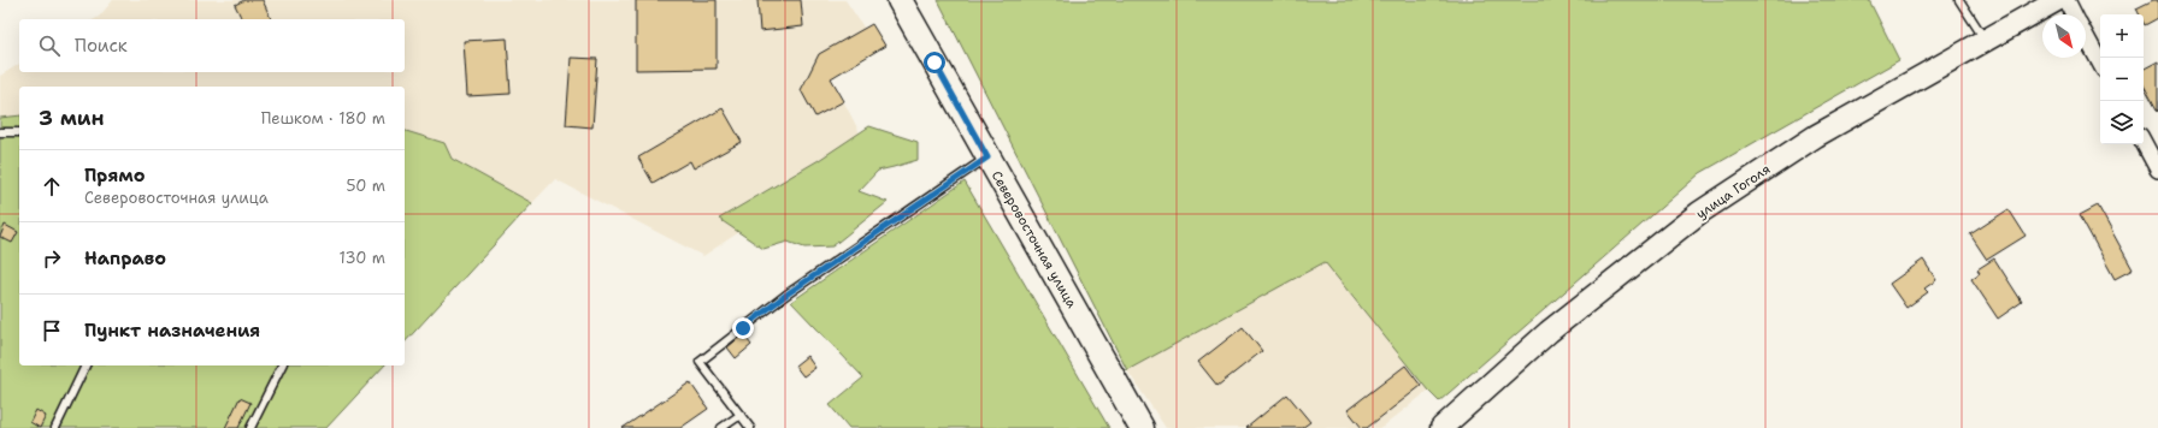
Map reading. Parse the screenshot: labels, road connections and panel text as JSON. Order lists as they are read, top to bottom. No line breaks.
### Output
{"streets":{"main road":["Северовосточная улица"],"street":["улица Гоголя"]},"north":"bottom right","page":{"map_buttons":["+","−"],"search":"Поиск","heading":["3 мин","Пешком · 180 m"],"list":[["Прямо","Северовосточная улица","50 m"],["Направо","130 m"],"Пункт назначения"]}}
